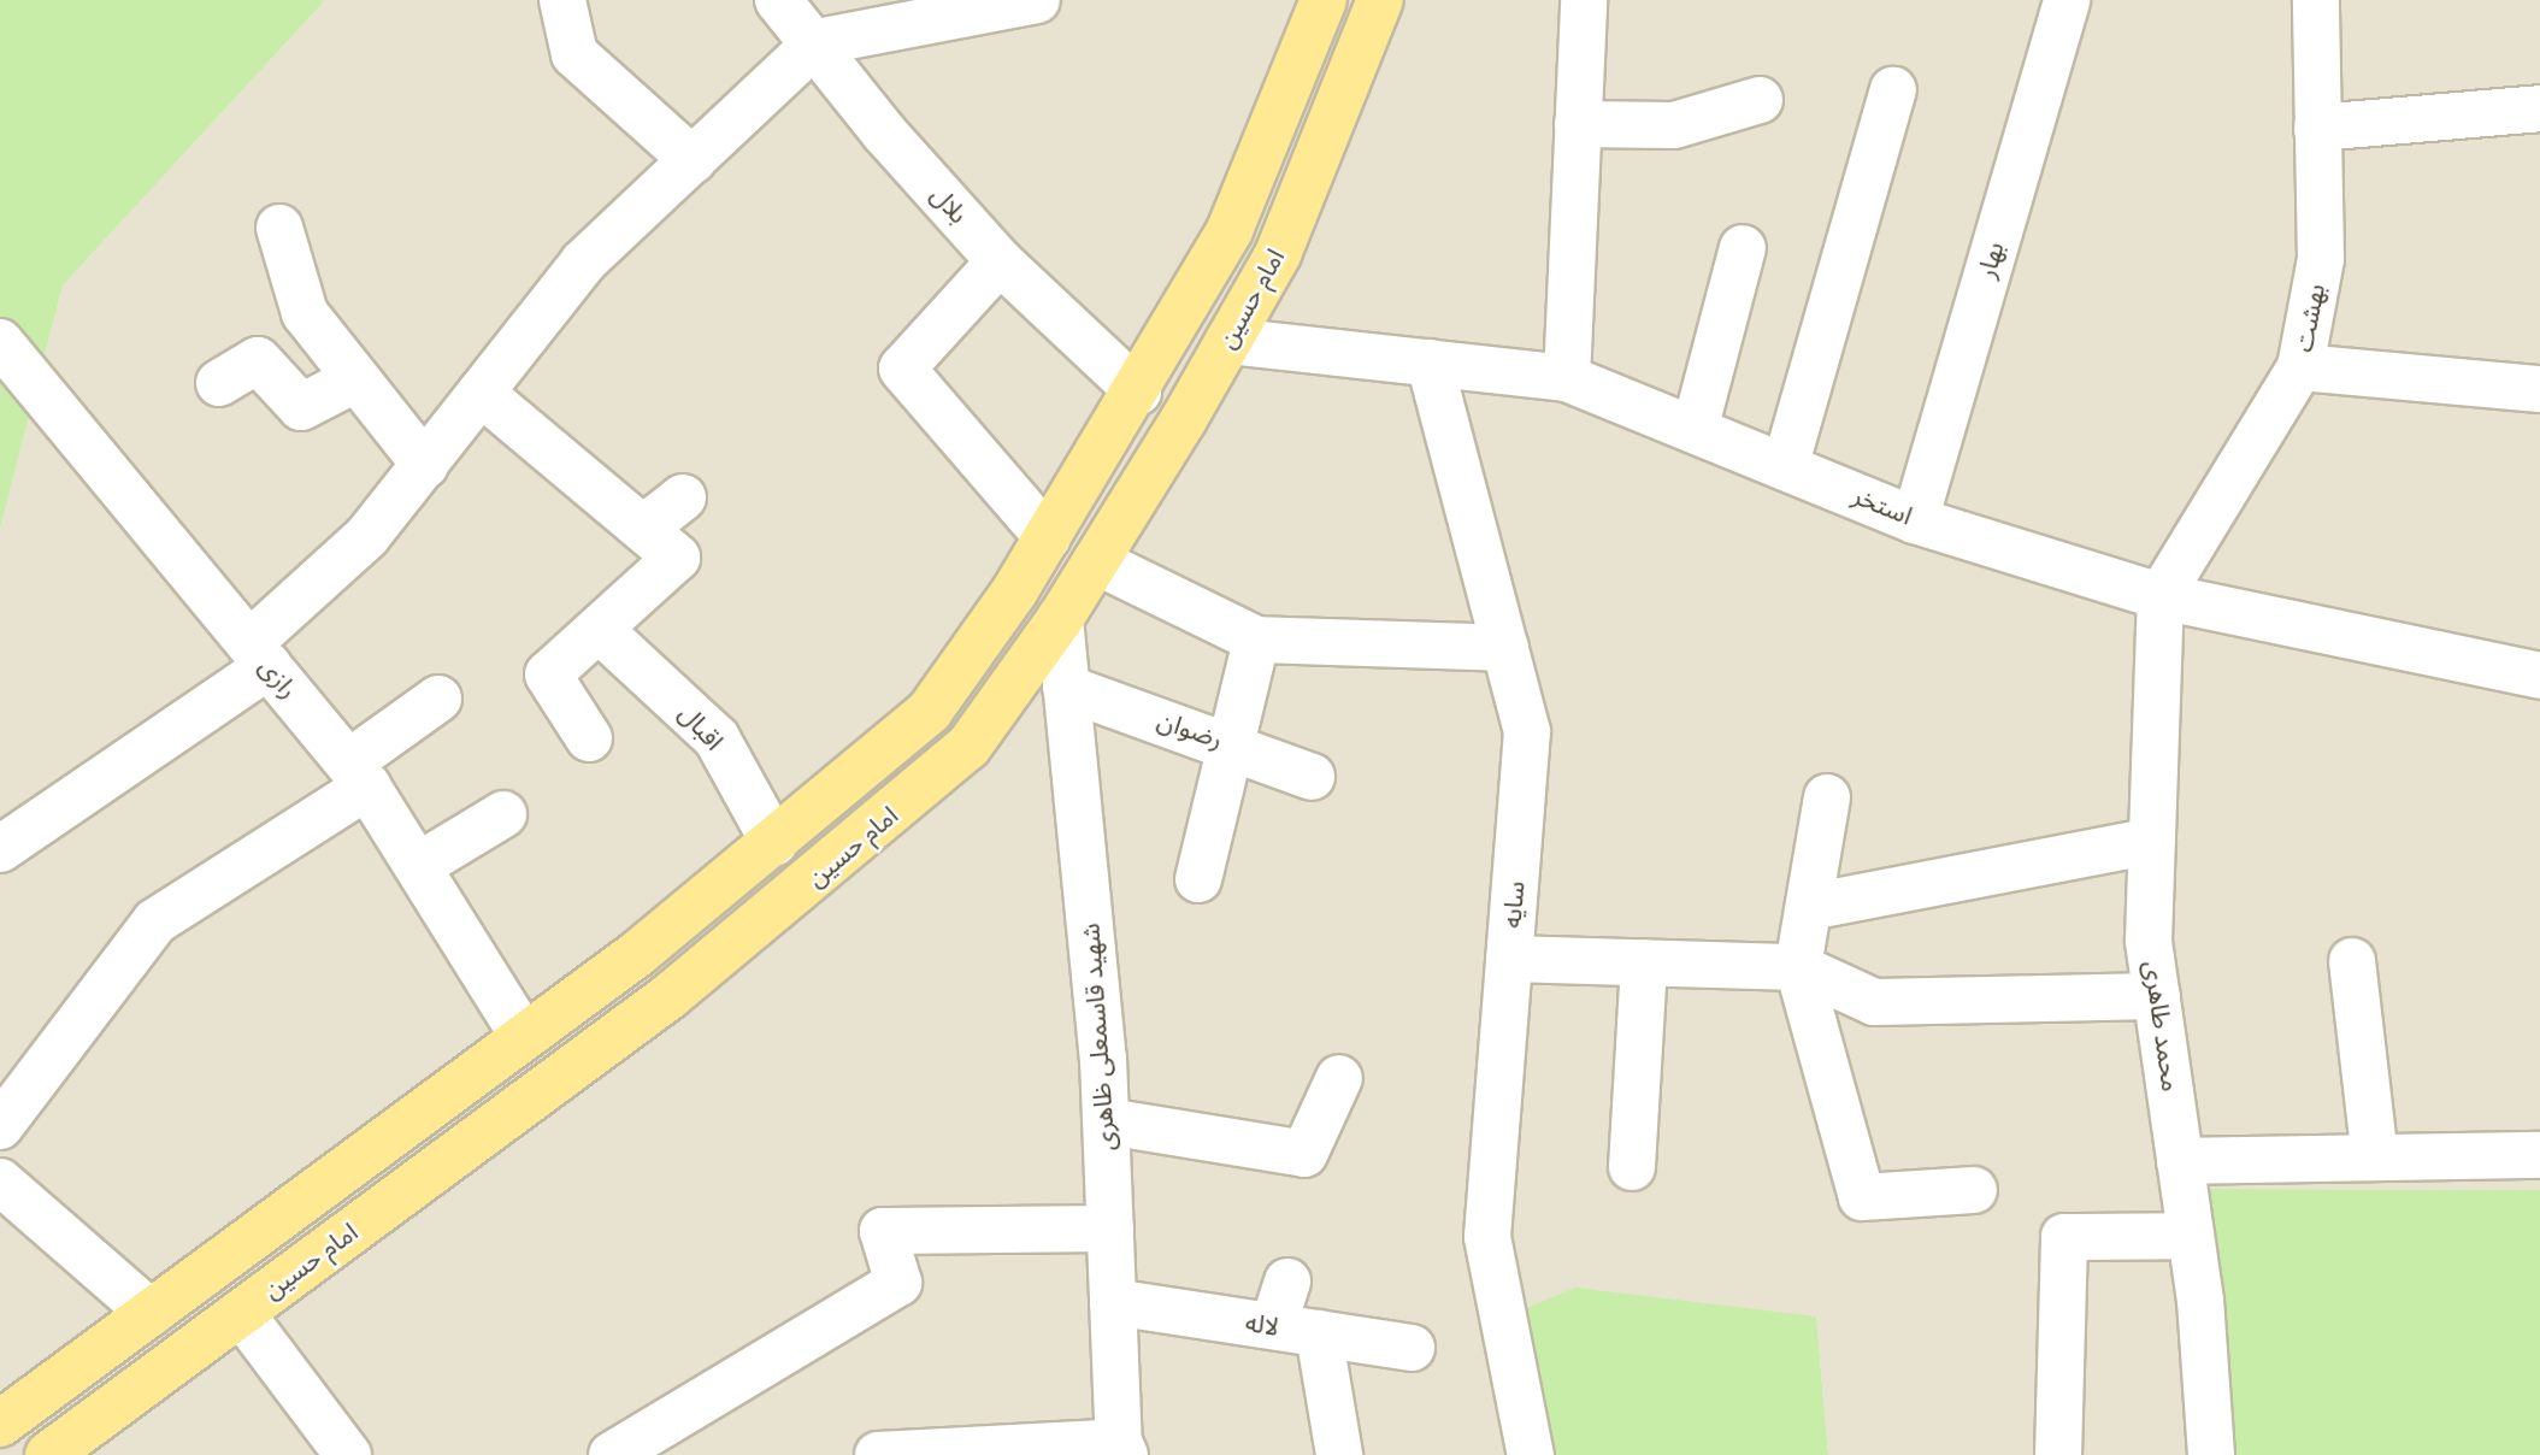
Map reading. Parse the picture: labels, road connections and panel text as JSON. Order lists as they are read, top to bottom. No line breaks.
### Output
{"streets":{"main road":["امام حسین"],"street":["بلال","بهار","بهشت","استخر","رازی","اقبال","رضوان","سایه","محمد طاهری","شهید قاسمعلی ظاهری","لاله"]},"crossings":[["بلال","امام حسین"],["بهار","استخر"],["امام حسین","استخر"],["امام حسین","رازی"],["امام حسین","اقبال"],["امام حسین","شهید قاسمعلی ظاهری"],["بهشت","استخر"],["بهشت","محمد طاهری"],["استخر","سایه"],["استخر","محمد طاهری"],["رضوان","شهید قاسمعلی ظاهری"],["شهید قاسمعلی ظاهری","لاله"]]}
